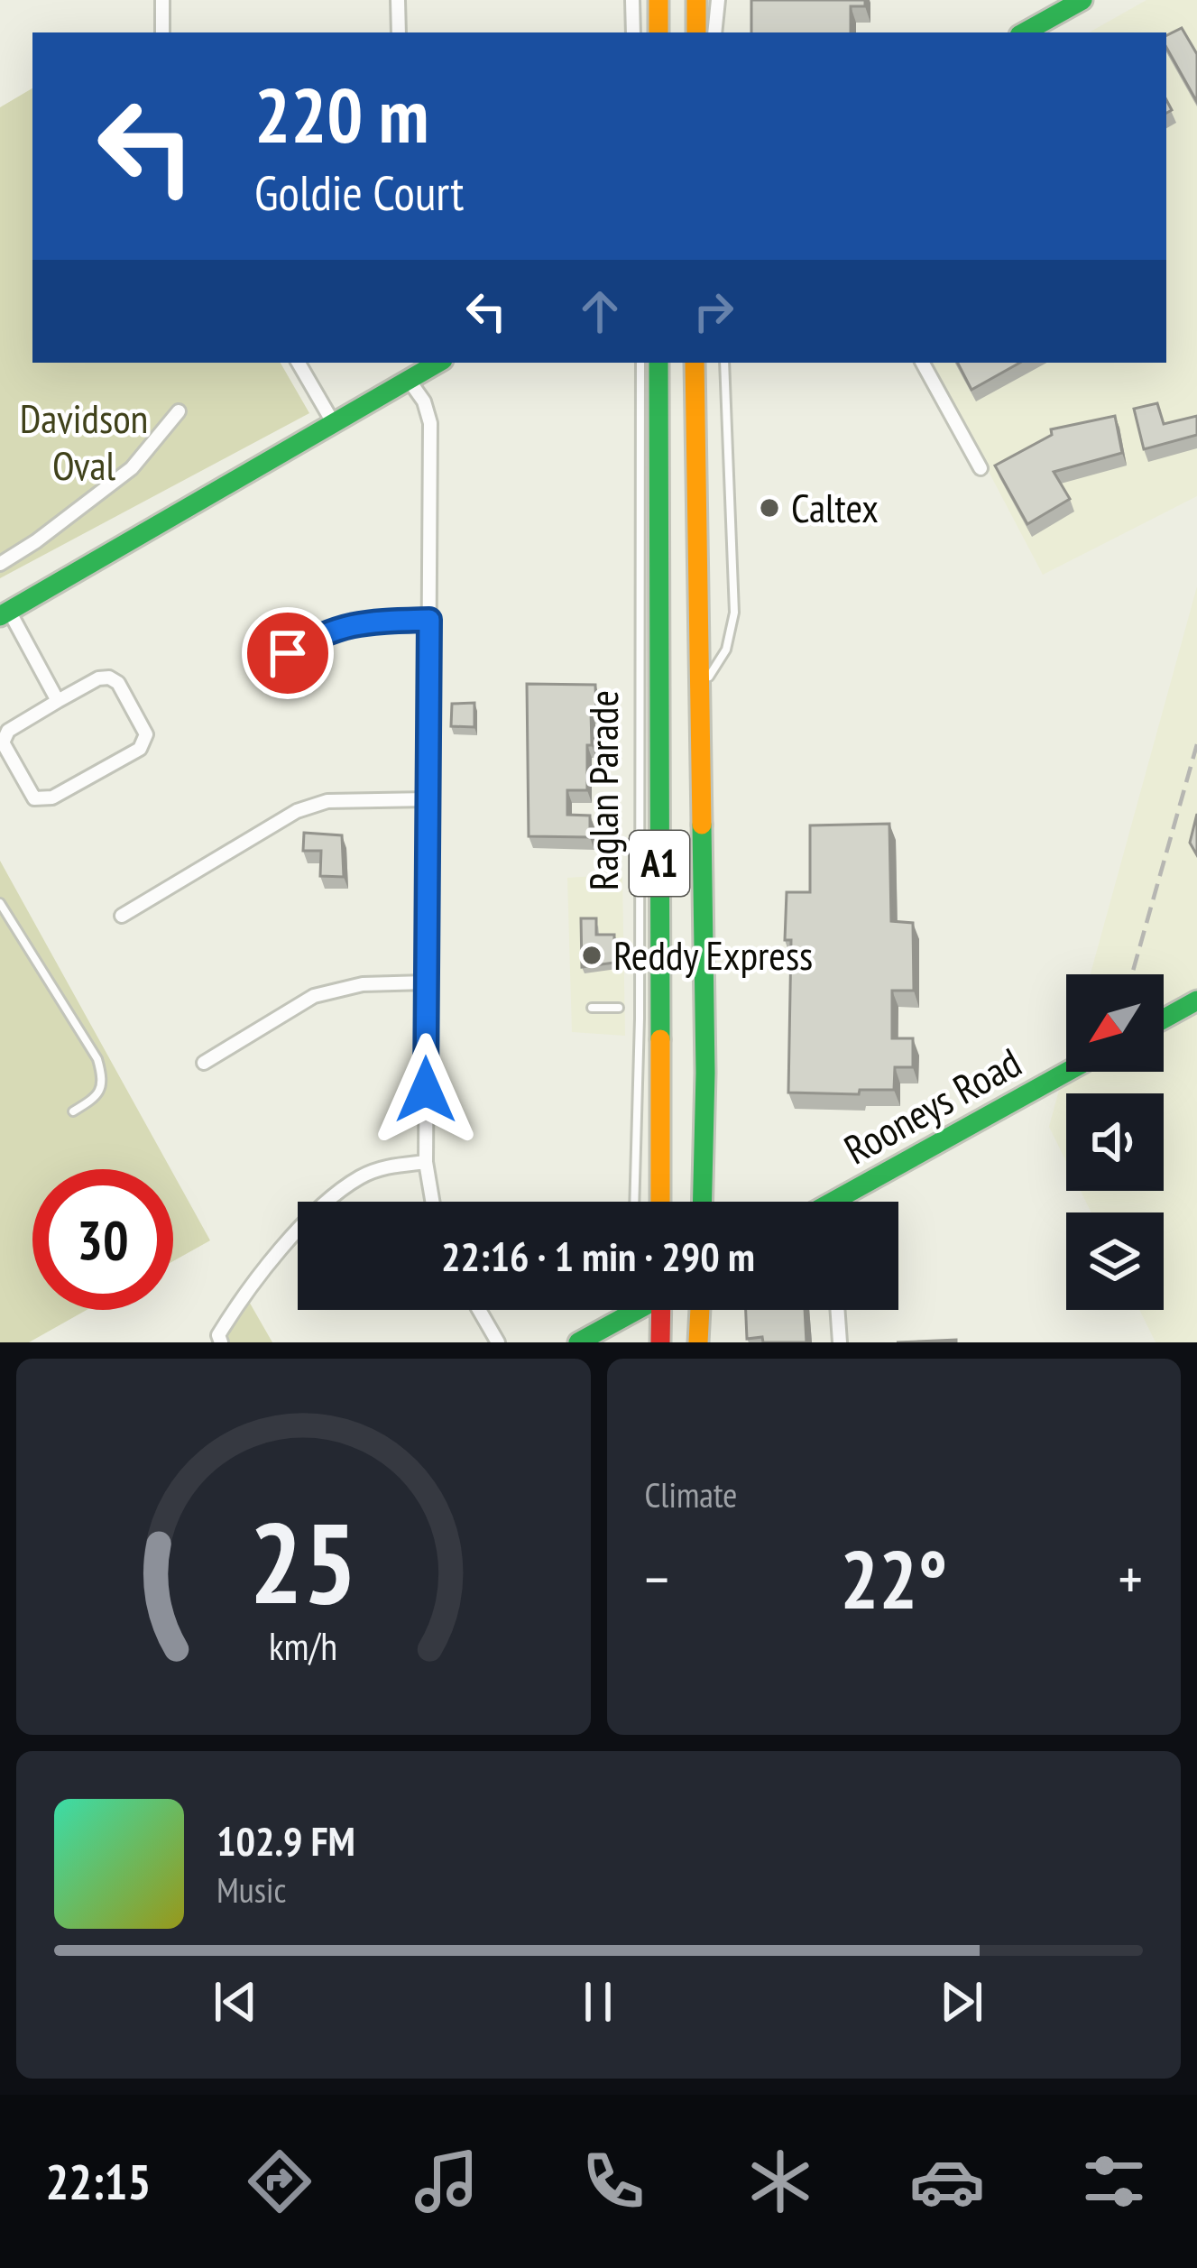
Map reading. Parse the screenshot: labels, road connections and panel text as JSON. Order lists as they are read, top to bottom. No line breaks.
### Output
{"streets":{"main road":["Raglan Parade","A1","Rooneys Road"]},"parks":["Davidson Oval"],"places":["Caltex","Reddy Express"],"north":"bottom left","page":{"turn":["220 m","Goldie Court"],"limit":"30","trip":"22:16 · 1 min · 290 m","tile":"Climate","heat":["−","22°","+"],"song":["102.9 FM","Music"],"tabs":"22:15","gauge":["25","km/h"]}}
